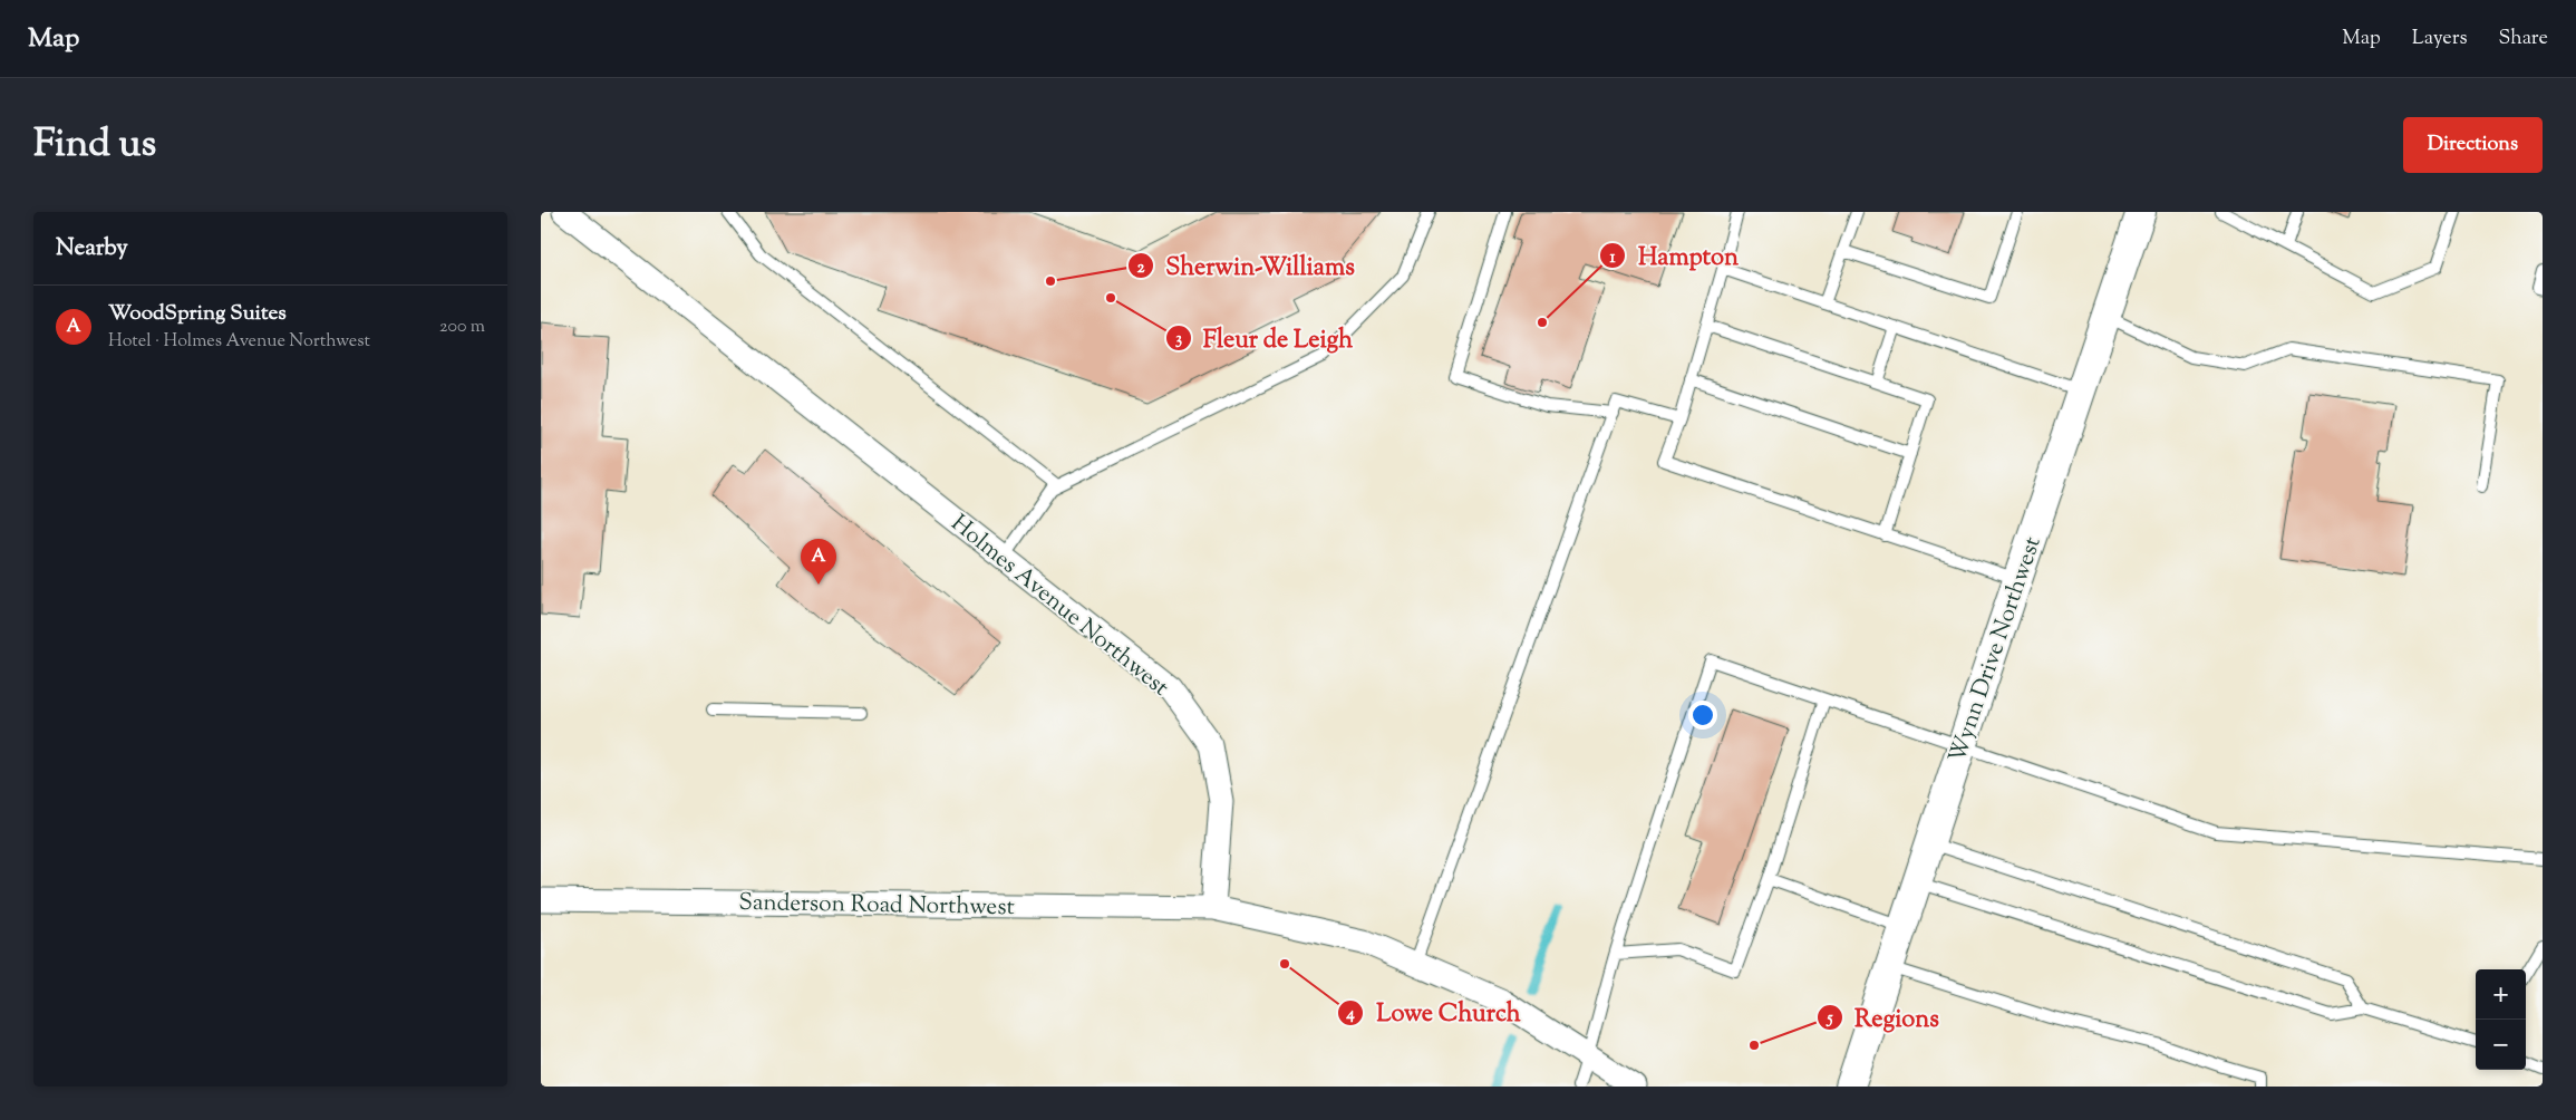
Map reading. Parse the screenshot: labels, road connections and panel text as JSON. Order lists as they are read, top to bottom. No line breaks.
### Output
{"streets":{"street":["Holmes Avenue Northwest","Wynn Drive Northwest","Sanderson Road Northwest"]},"crossings":[["Holmes Avenue Northwest","Sanderson Road Northwest"]],"places":["Sherwin-Williams","Fleur de Leigh","Hampton","Lowe Church","Regions"],"page":{"header":"Map","nav":["Map","Layers","Share"],"title":"Find us","buttons":"Directions","heading":"Nearby","list":[{"mark":"A","name":"WoodSpring Suites","note":"Hotel · Holmes Avenue Northwest","value":"200 m"}],"pins":"A","map_buttons":["+","−"]}}
